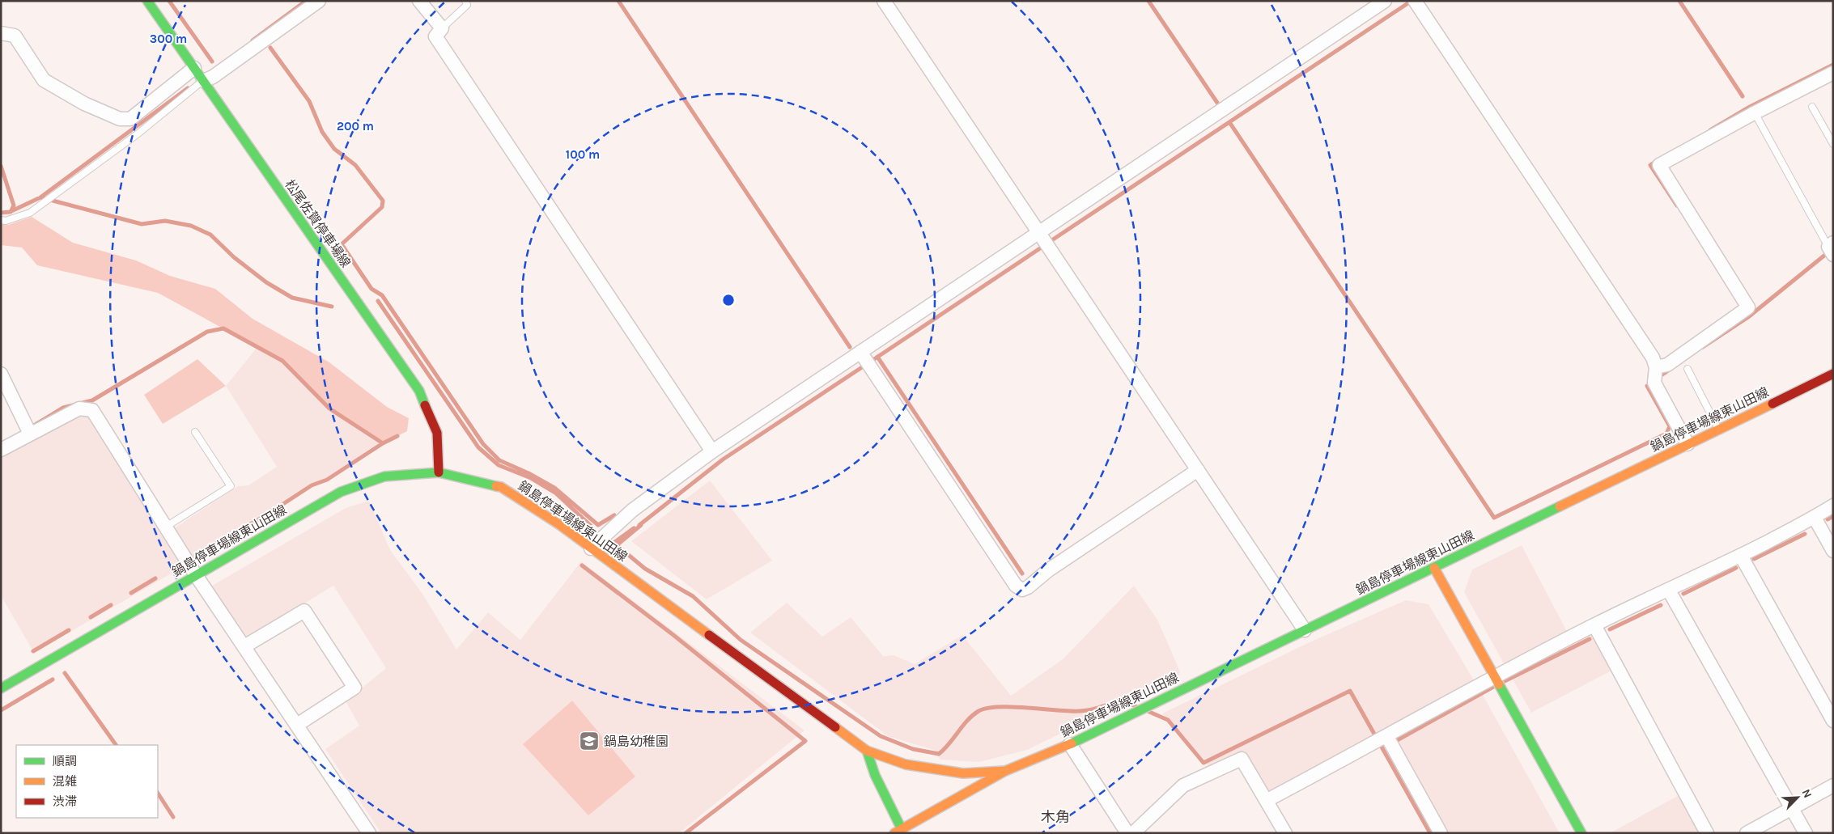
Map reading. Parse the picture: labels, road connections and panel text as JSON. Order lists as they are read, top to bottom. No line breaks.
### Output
{"streets":{"main road":["松尾佐賀停車場線","鍋島停車場線東山田線"]},"crossings":[["松尾佐賀停車場線","鍋島停車場線東山田線"]],"districts":["木角"],"places":{"school or university":["鍋島幼稚園"]},"legend":["順調","混雑","渋滞"],"north":"top right","rings":["300 m","200 m","100 m"]}
